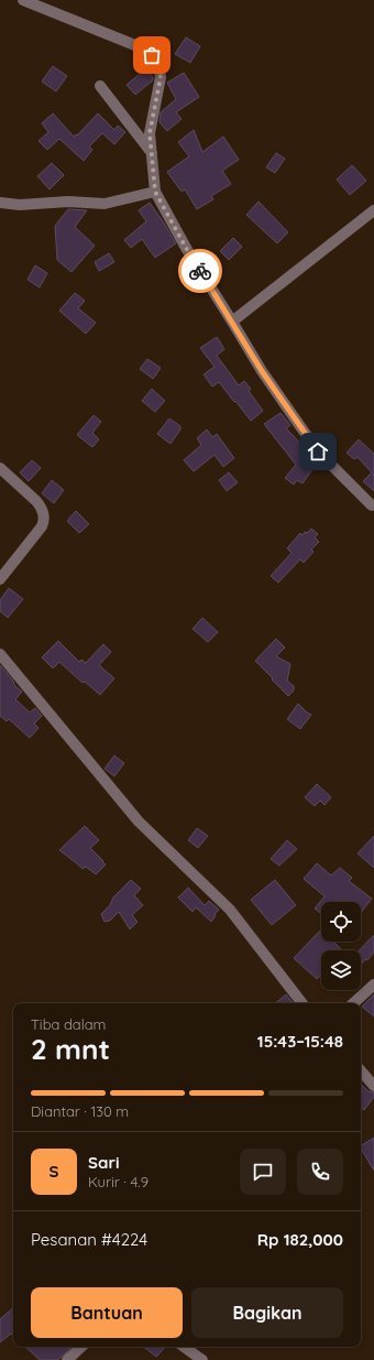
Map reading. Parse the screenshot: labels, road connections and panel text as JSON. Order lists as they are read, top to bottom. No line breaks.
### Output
{"page":{"heading":["2 mnt","Tiba dalam","15:43–15:48"],"panel":["Sari","Kurir · 4.9","Pesanan #4224","Rp 182,000"],"bar":"Diantar · 130 m","round":"S","buttons":["Bantuan","Bagikan"]}}
